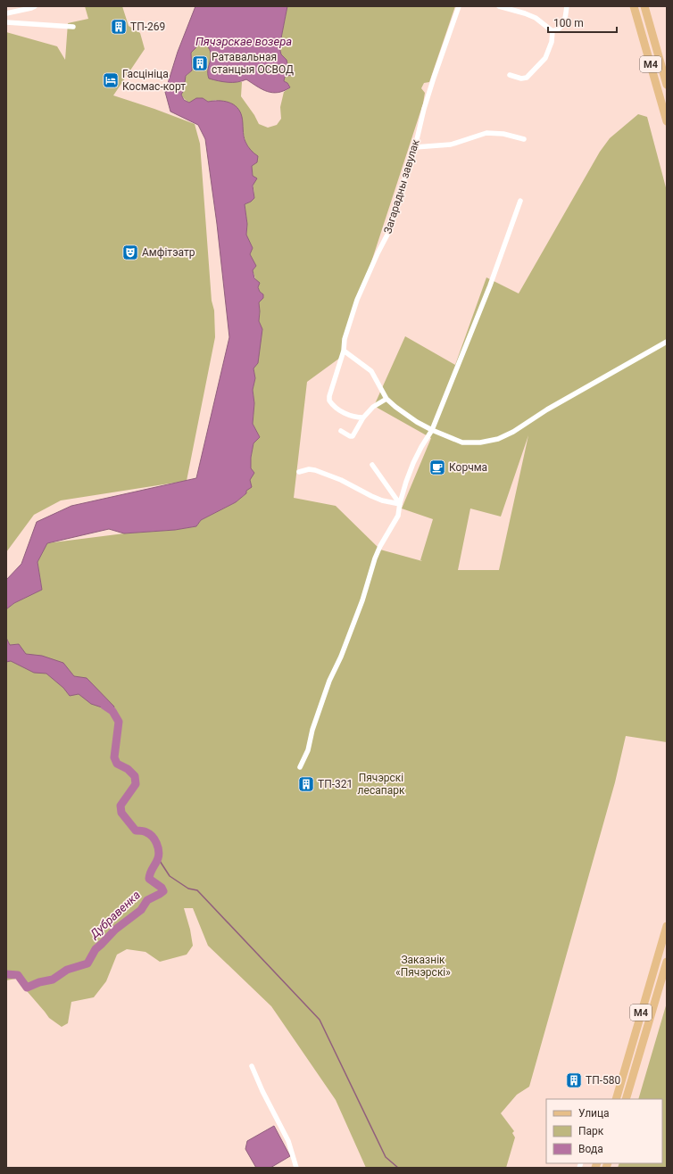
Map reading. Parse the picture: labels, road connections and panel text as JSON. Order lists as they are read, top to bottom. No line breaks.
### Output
{"streets":{"main road":["М4"],"street":["Загарадны завулак"]},"water":["Пячэрскае возера","Дубравенка"],"parks":["Пячэрскі лесапарк","Заказнік «Пячэрскі»"],"places":{"building":["ТП-269","Ратавальная станцыя ОСВОД","ТП-321","ТП-580"],"hotel":["Гасцініца Космас-корт"],"theatre":["Амфітэатр"],"cafe":["Корчма"]},"legend":["Улица","Парк","Вода"],"scale_bar":"100 m"}
